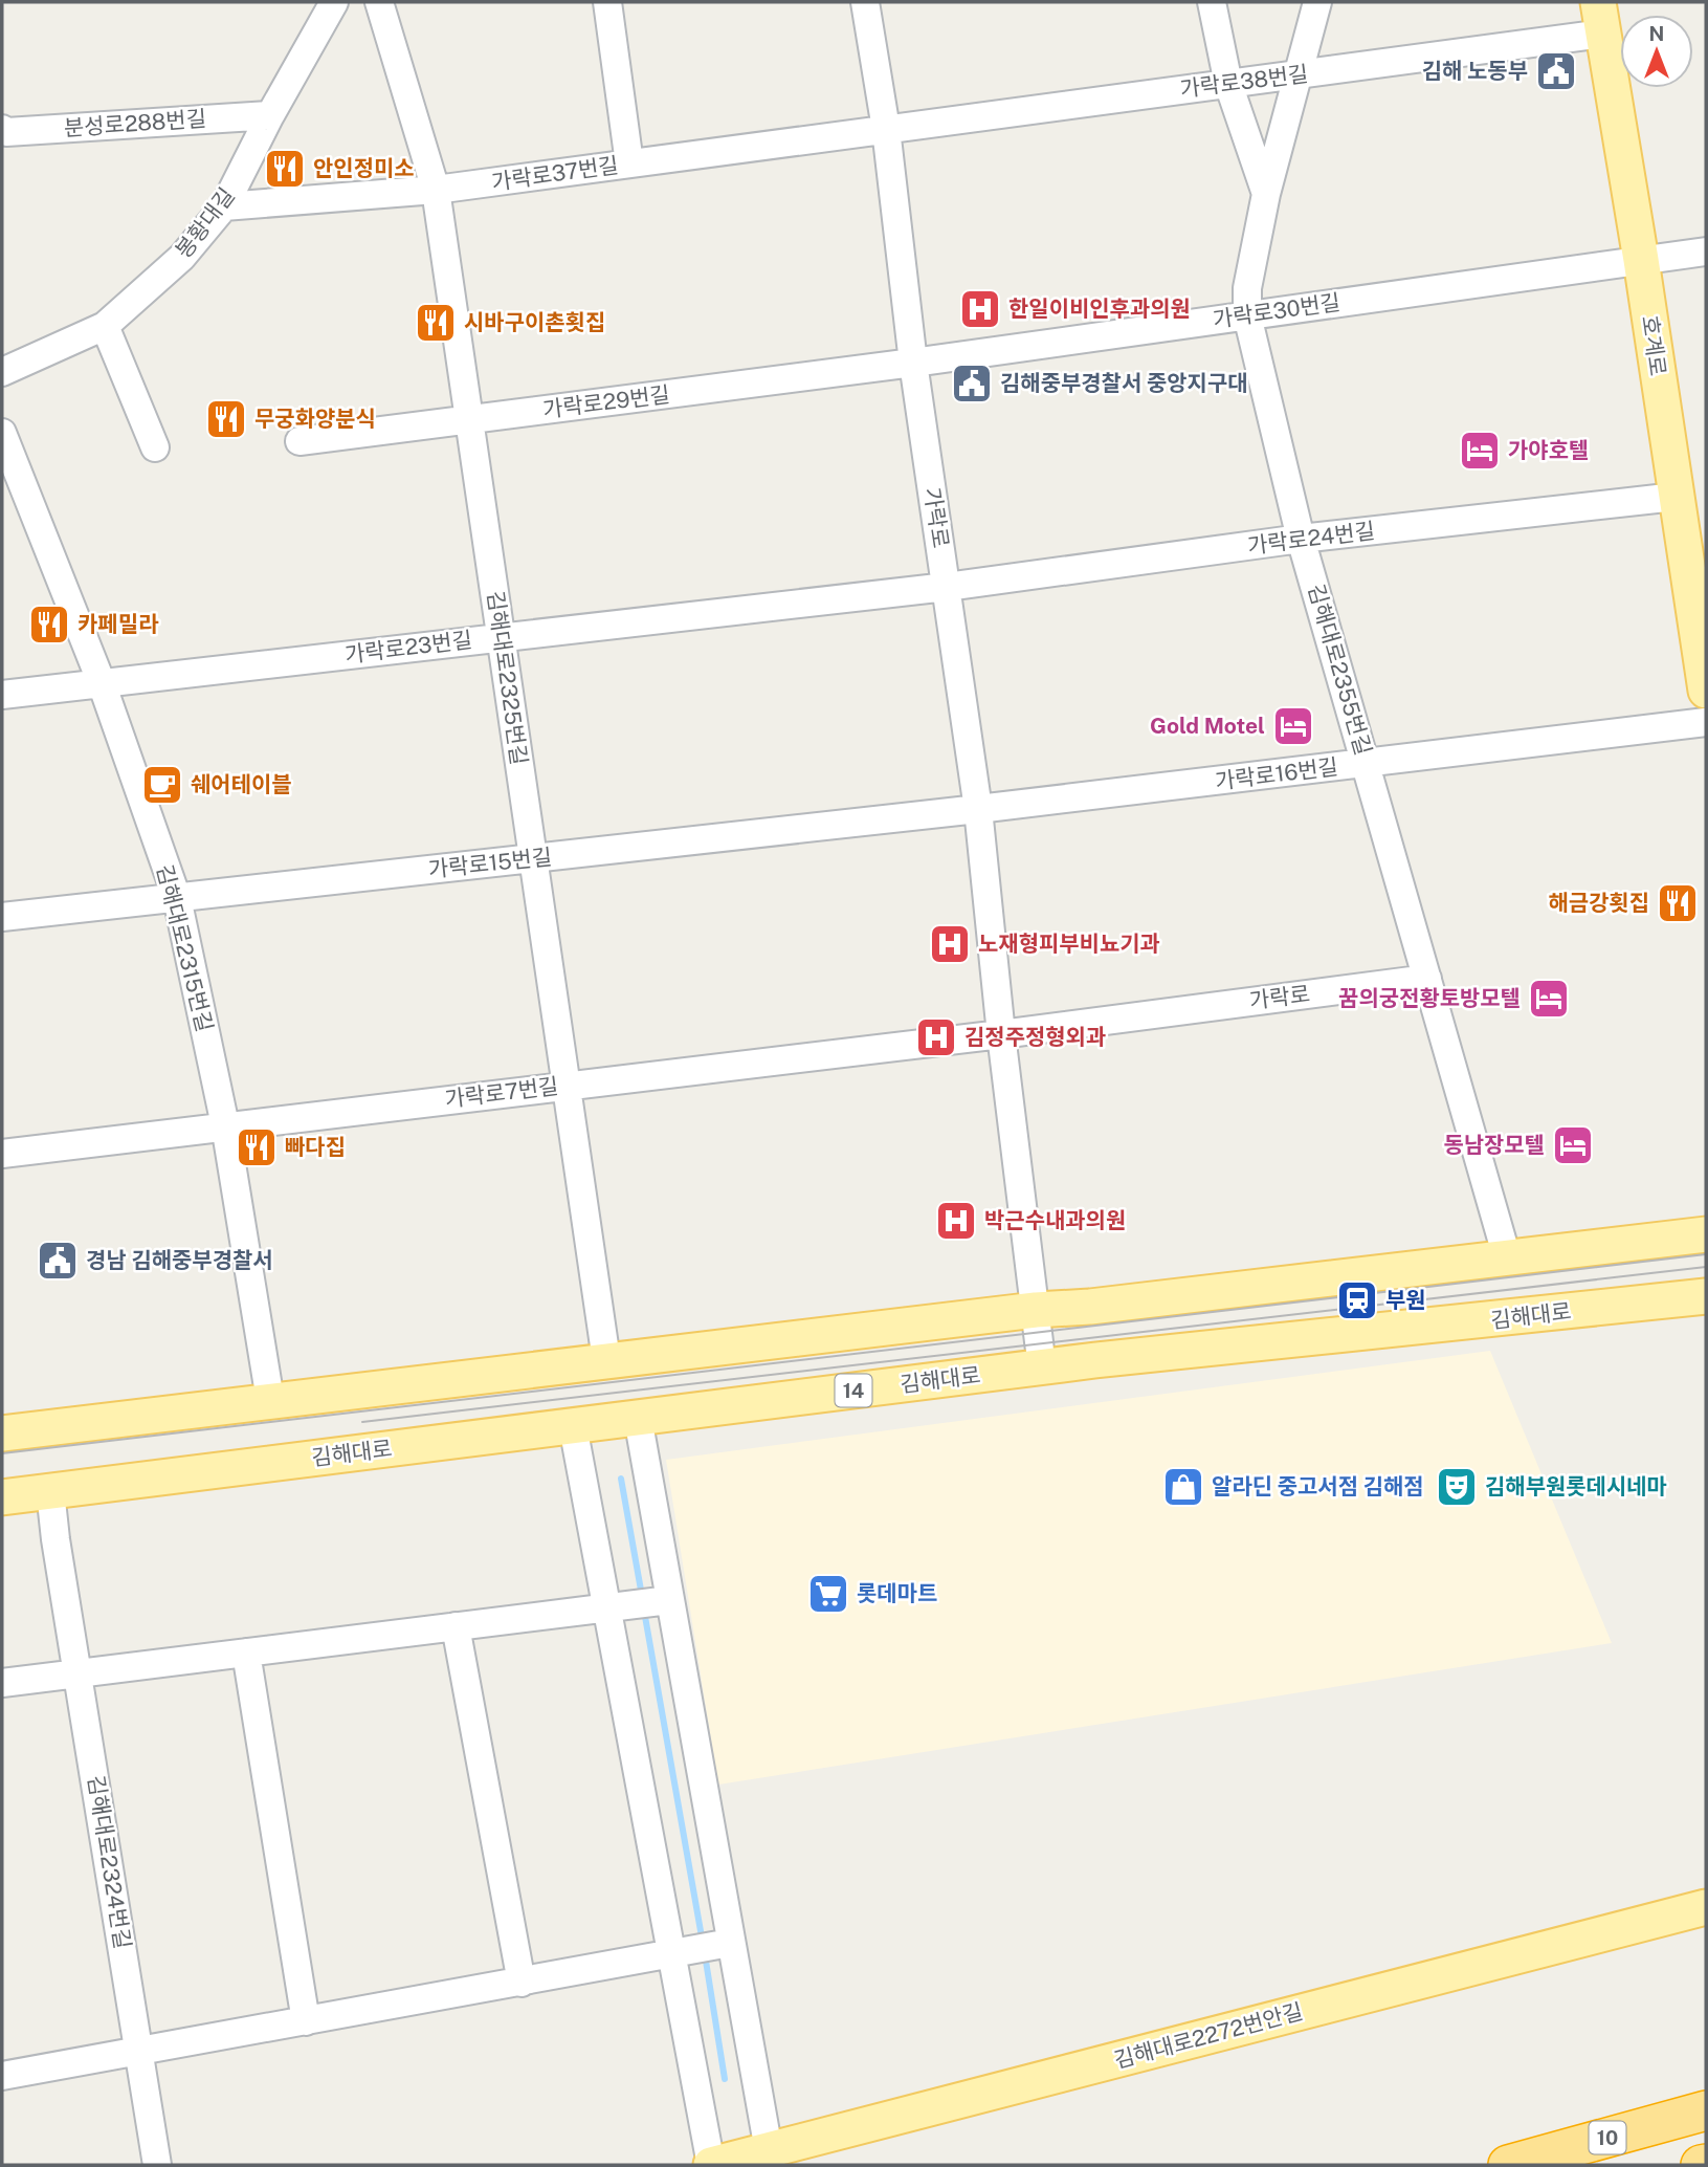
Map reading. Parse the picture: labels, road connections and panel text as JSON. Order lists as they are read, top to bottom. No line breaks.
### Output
{"streets":{"highway":["10"],"main road":["호계로","김해대로","14","김해대로2272번안길"],"street":["가락로38번길","분성로288번길","가락로37번길","봉황대길","가락로30번길","가락로29번길","가락로","가락로24번길","가락로23번길","김해대로2355번길","김해대로2325번길","가락로16번길","가락로15번길","김해대로2315번길","가락로7번길","김해대로2324번길"]},"crossings":[["가락로38번길","가락로37번길"],["가락로38번길","호계로"],["가락로38번길","가락로"],["가락로38번길","김해대로2355번길"],["분성로288번길","봉황대길"],["가락로37번길","봉황대길"],["가락로37번길","가락로"],["가락로37번길","김해대로2325번길"],["가락로30번길","호계로"],["가락로30번길","가락로29번길"],["가락로30번길","가락로"],["가락로30번길","김해대로2355번길"],["호계로","가락로24번길"],["가락로29번길","가락로"],["가락로29번길","김해대로2325번길"],["가락로","가락로24번길"],["가락로","가락로23번길"],["가락로","김해대로2355번길"],["가락로","가락로16번길"],["가락로","가락로15번길"],["가락로","가락로7번길"],["가락로","김해대로"],["가락로24번길","가락로23번길"],["가락로24번길","김해대로2355번길"],["가락로23번길","김해대로2325번길"],["가락로23번길","김해대로2315번길"],["김해대로2355번길","가락로16번길"],["김해대로2325번길","가락로15번길"],["김해대로2325번길","가락로7번길"],["가락로16번길","가락로15번길"],["가락로15번길","김해대로2315번길"],["김해대로2315번길","가락로7번길"],["김해대로","김해대로2324번길"]],"places":{"public building":["김해 노동부","김해중부경찰서 중앙지구대","경남 김해중부경찰서"],"restaurant":["안인정미소","시바구이촌횟집","무궁화양분식","카페밀라","해금강횟집","빠다집"],"hospital":["한일이비인후과의원","노재형피부비뇨기과","김정주정형외과","박근수내과의원"],"hotel":["가야호텔","Gold Motel","꿈의궁전황토방모텔","동남장모텔"],"cafe":["쉐어테이블"],"station":["부원"],"shop":["알라딘 중고서점 김해점"],"theatre":["김해부원롯데시네마"],"supermarket":["롯데마트"]},"north":"top"}
